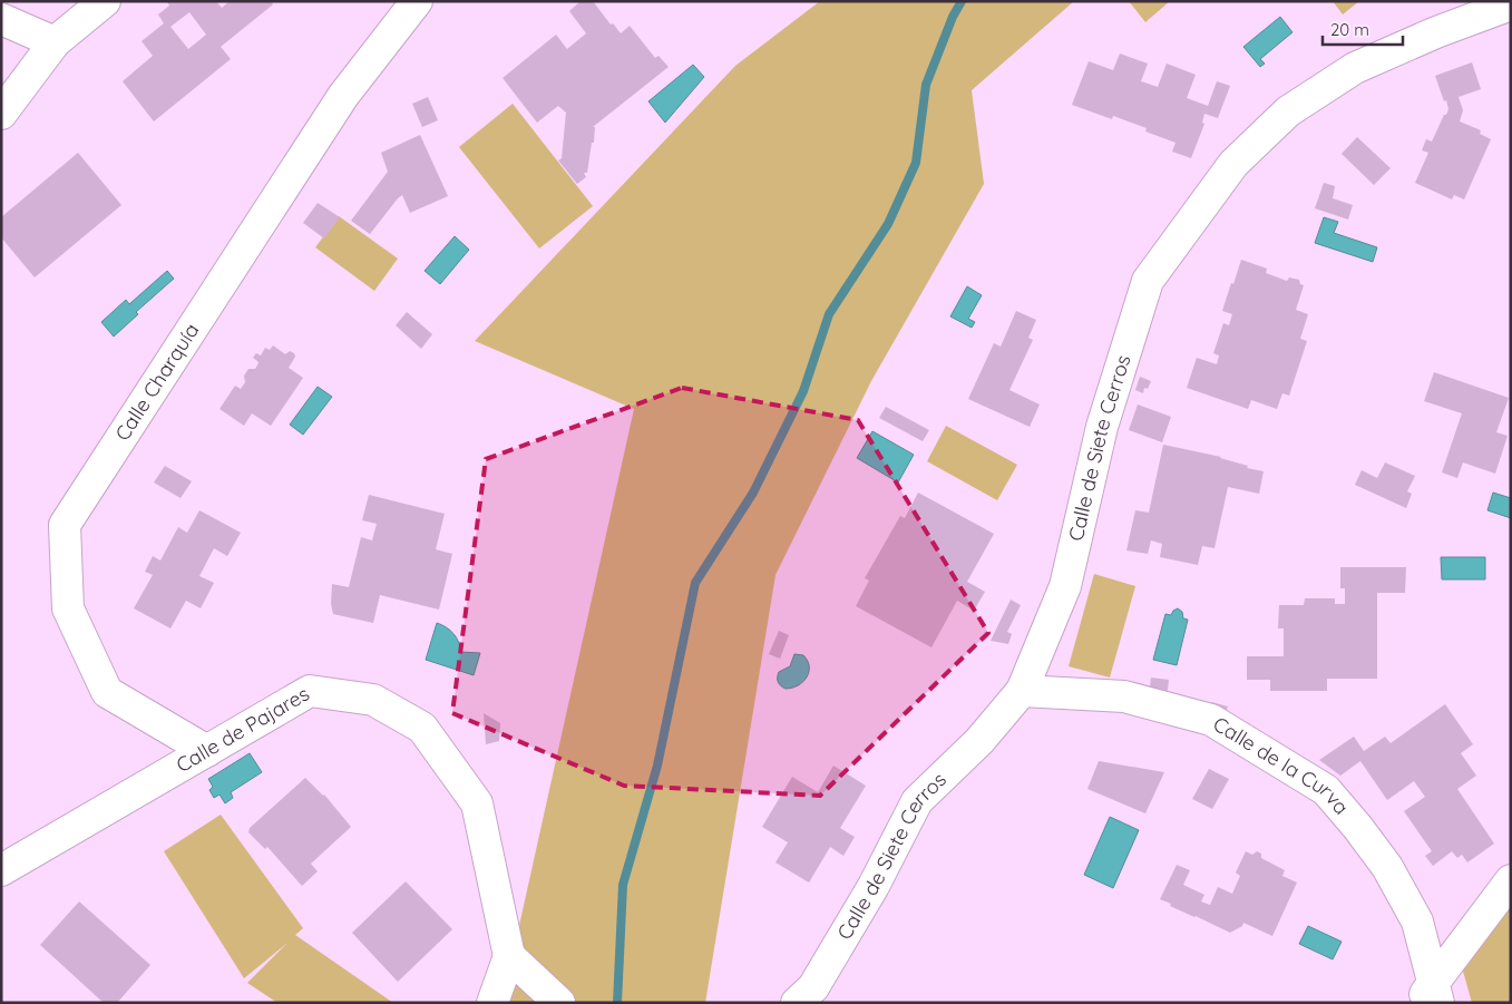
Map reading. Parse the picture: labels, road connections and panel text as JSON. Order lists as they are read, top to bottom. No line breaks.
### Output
{"streets":{"street":["Calle Charquía","Calle de Siete Cerros","Calle de Pajares","Calle de la Curva"]},"crossings":[["Calle Charquía","Calle de Pajares"],["Calle de Siete Cerros","Calle de la Curva"]],"scale_bar":"20 m"}
